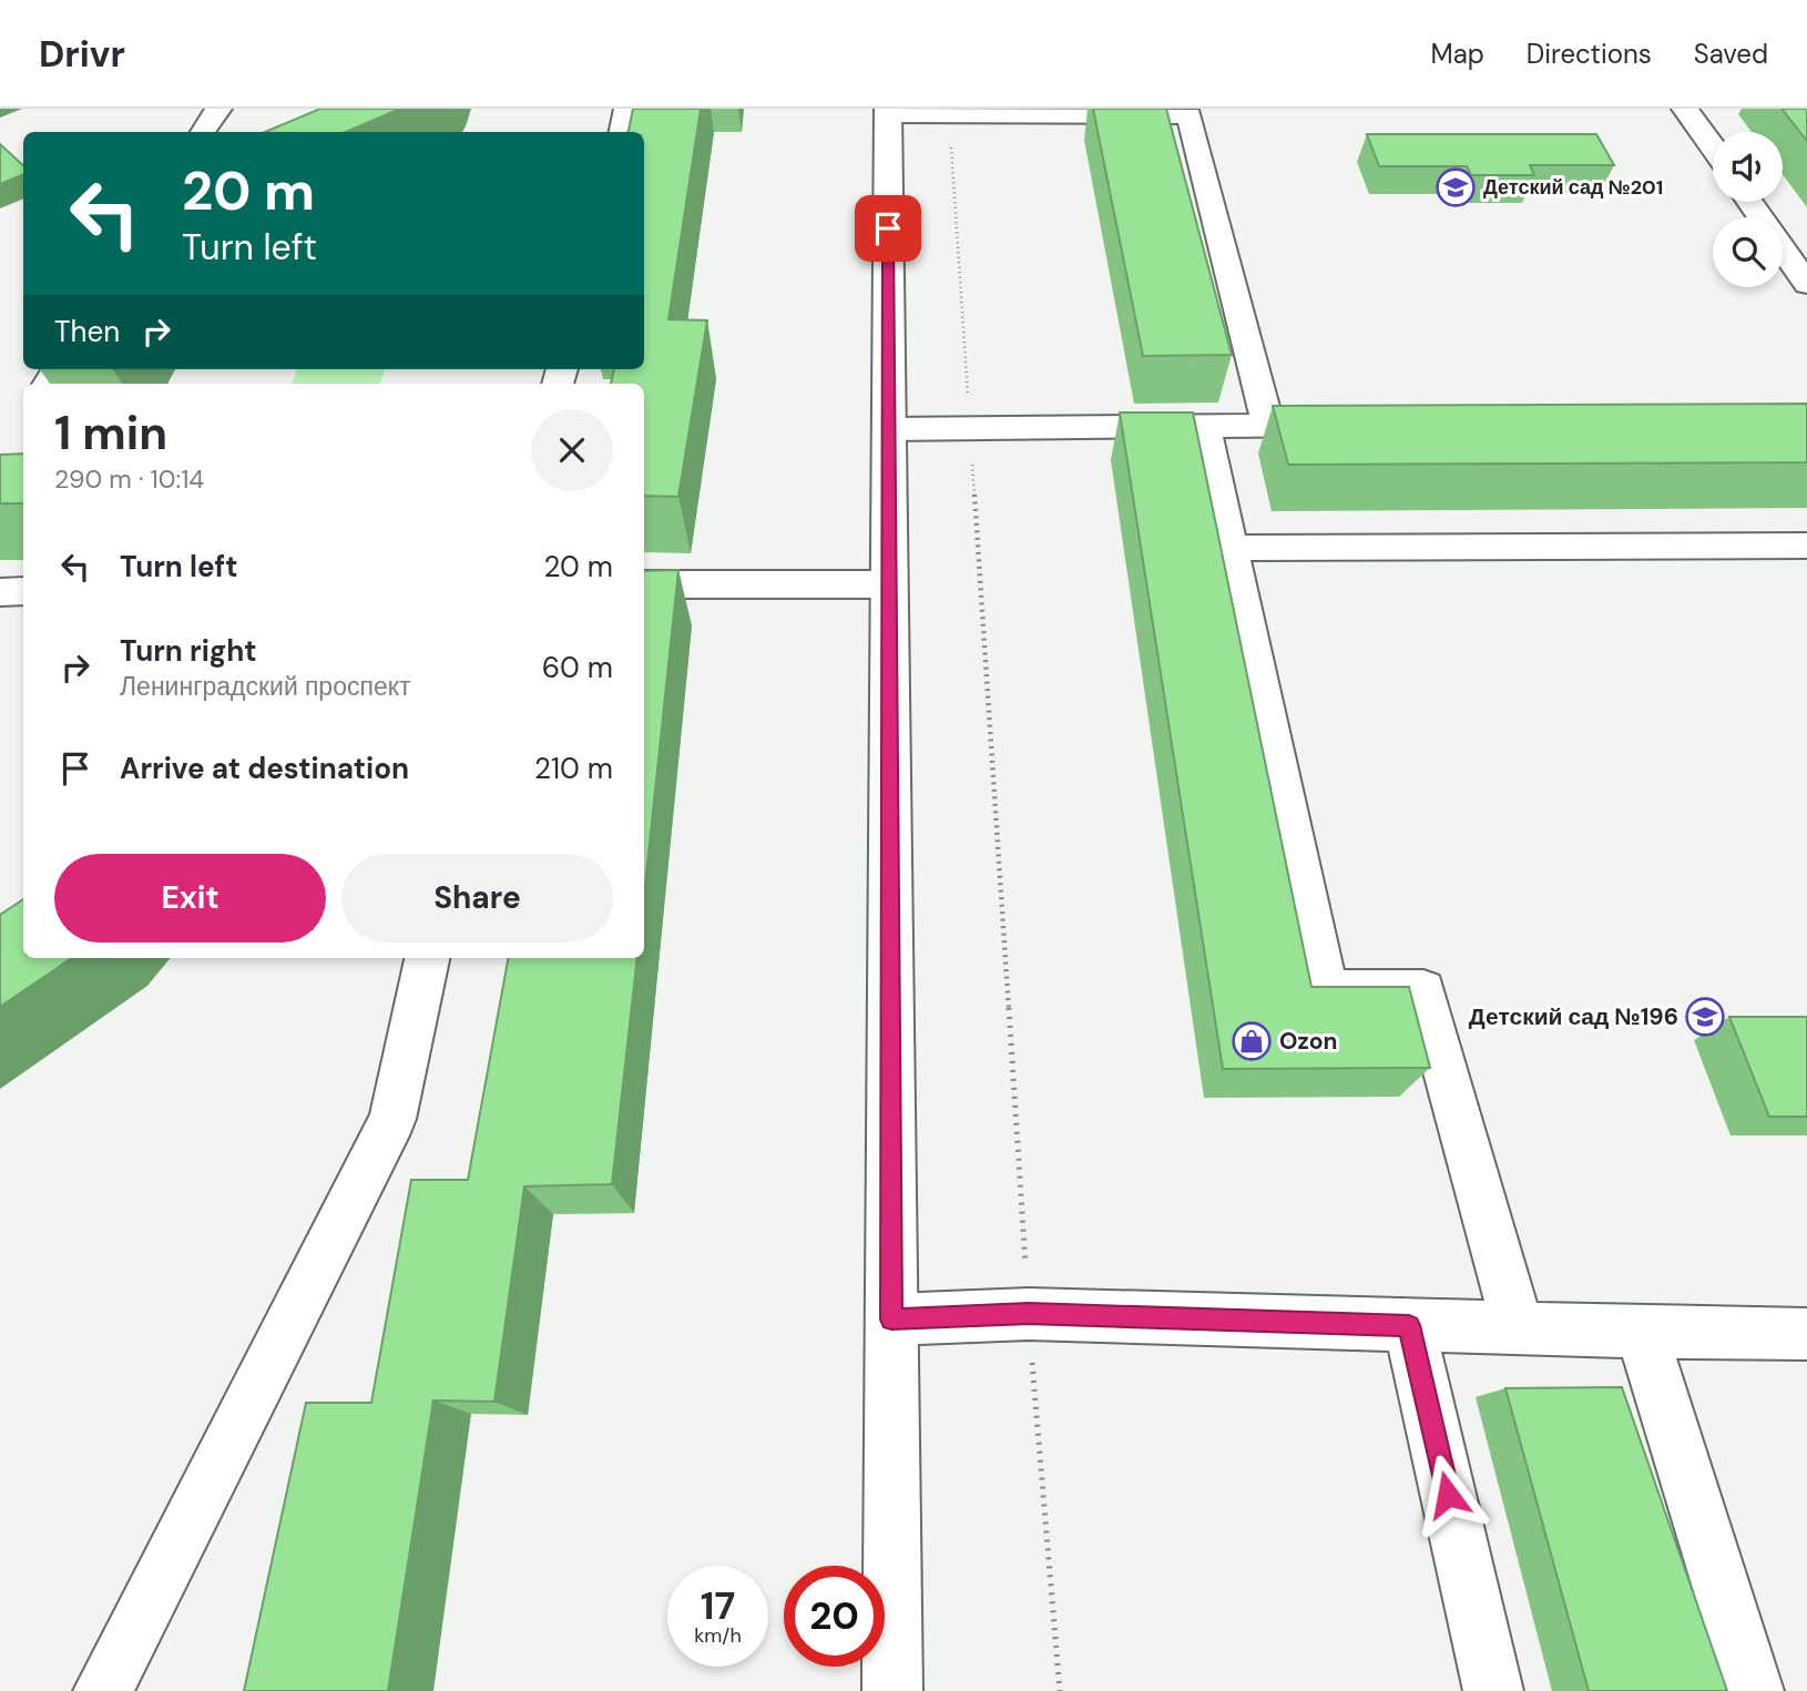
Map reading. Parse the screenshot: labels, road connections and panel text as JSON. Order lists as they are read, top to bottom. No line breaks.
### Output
{"places":{"school or university":["Детский сад №201","Детский сад №196"],"shop":["Ozon"]},"page":{"header":"Drivr","nav":["Map","Directions","Saved"],"turn":["20 m","Turn left"],"then":"Then","heading":["1 min","290 m · 10:14"],"list":[{"name":"Turn left","value":"20 m"},{"name":"Turn right","note":"Ленинградский проспект","value":"60 m"},{"name":"Arrive at destination","value":"210 m"}],"buttons":["Exit","Share"],"speed":"17 km/h","limit":"20"}}
